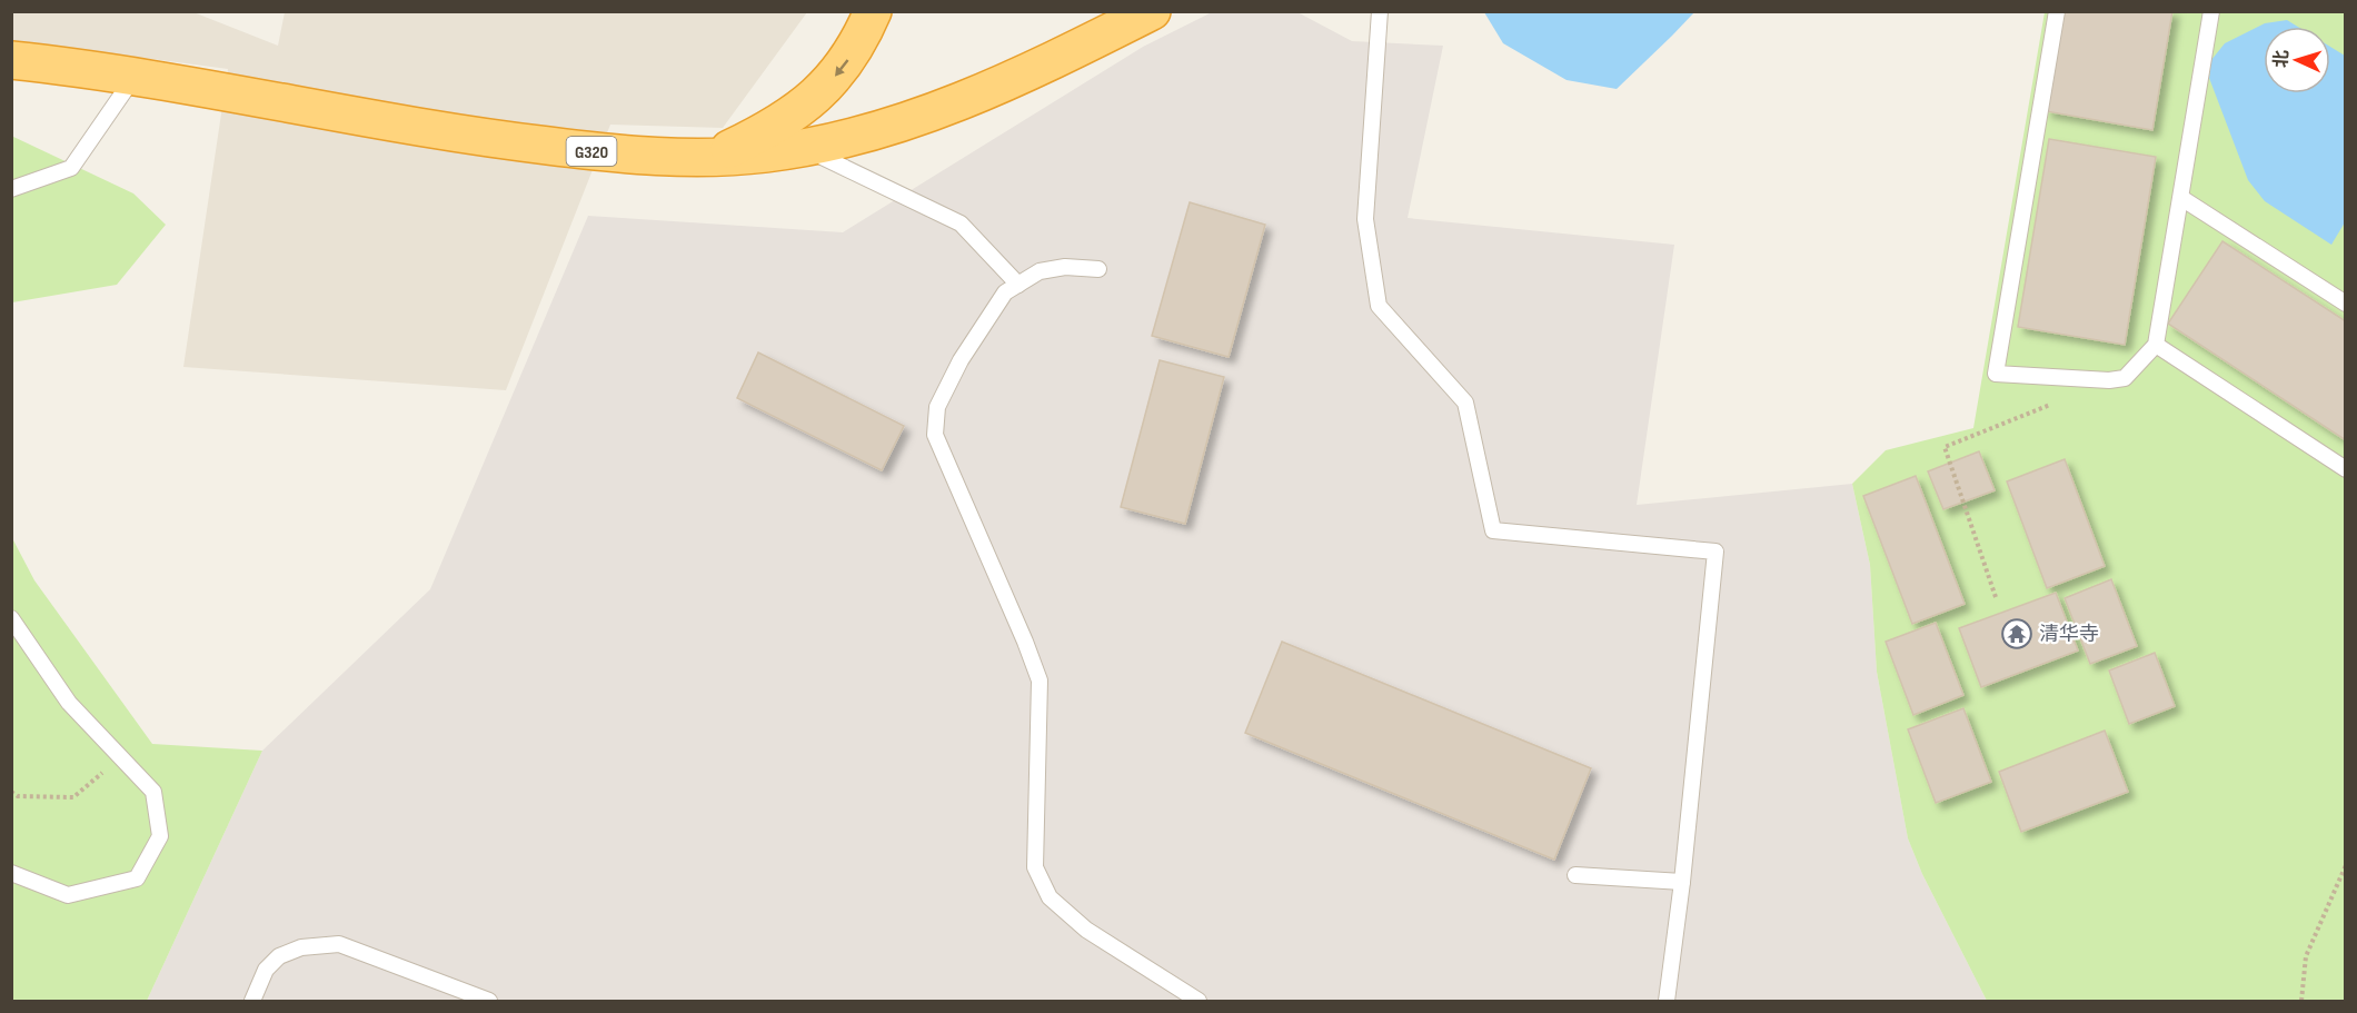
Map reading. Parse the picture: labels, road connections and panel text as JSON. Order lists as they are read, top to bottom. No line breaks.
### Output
{"streets":{"highway":["G320"]},"places":{"temple":["清华寺"]},"north":"left"}
